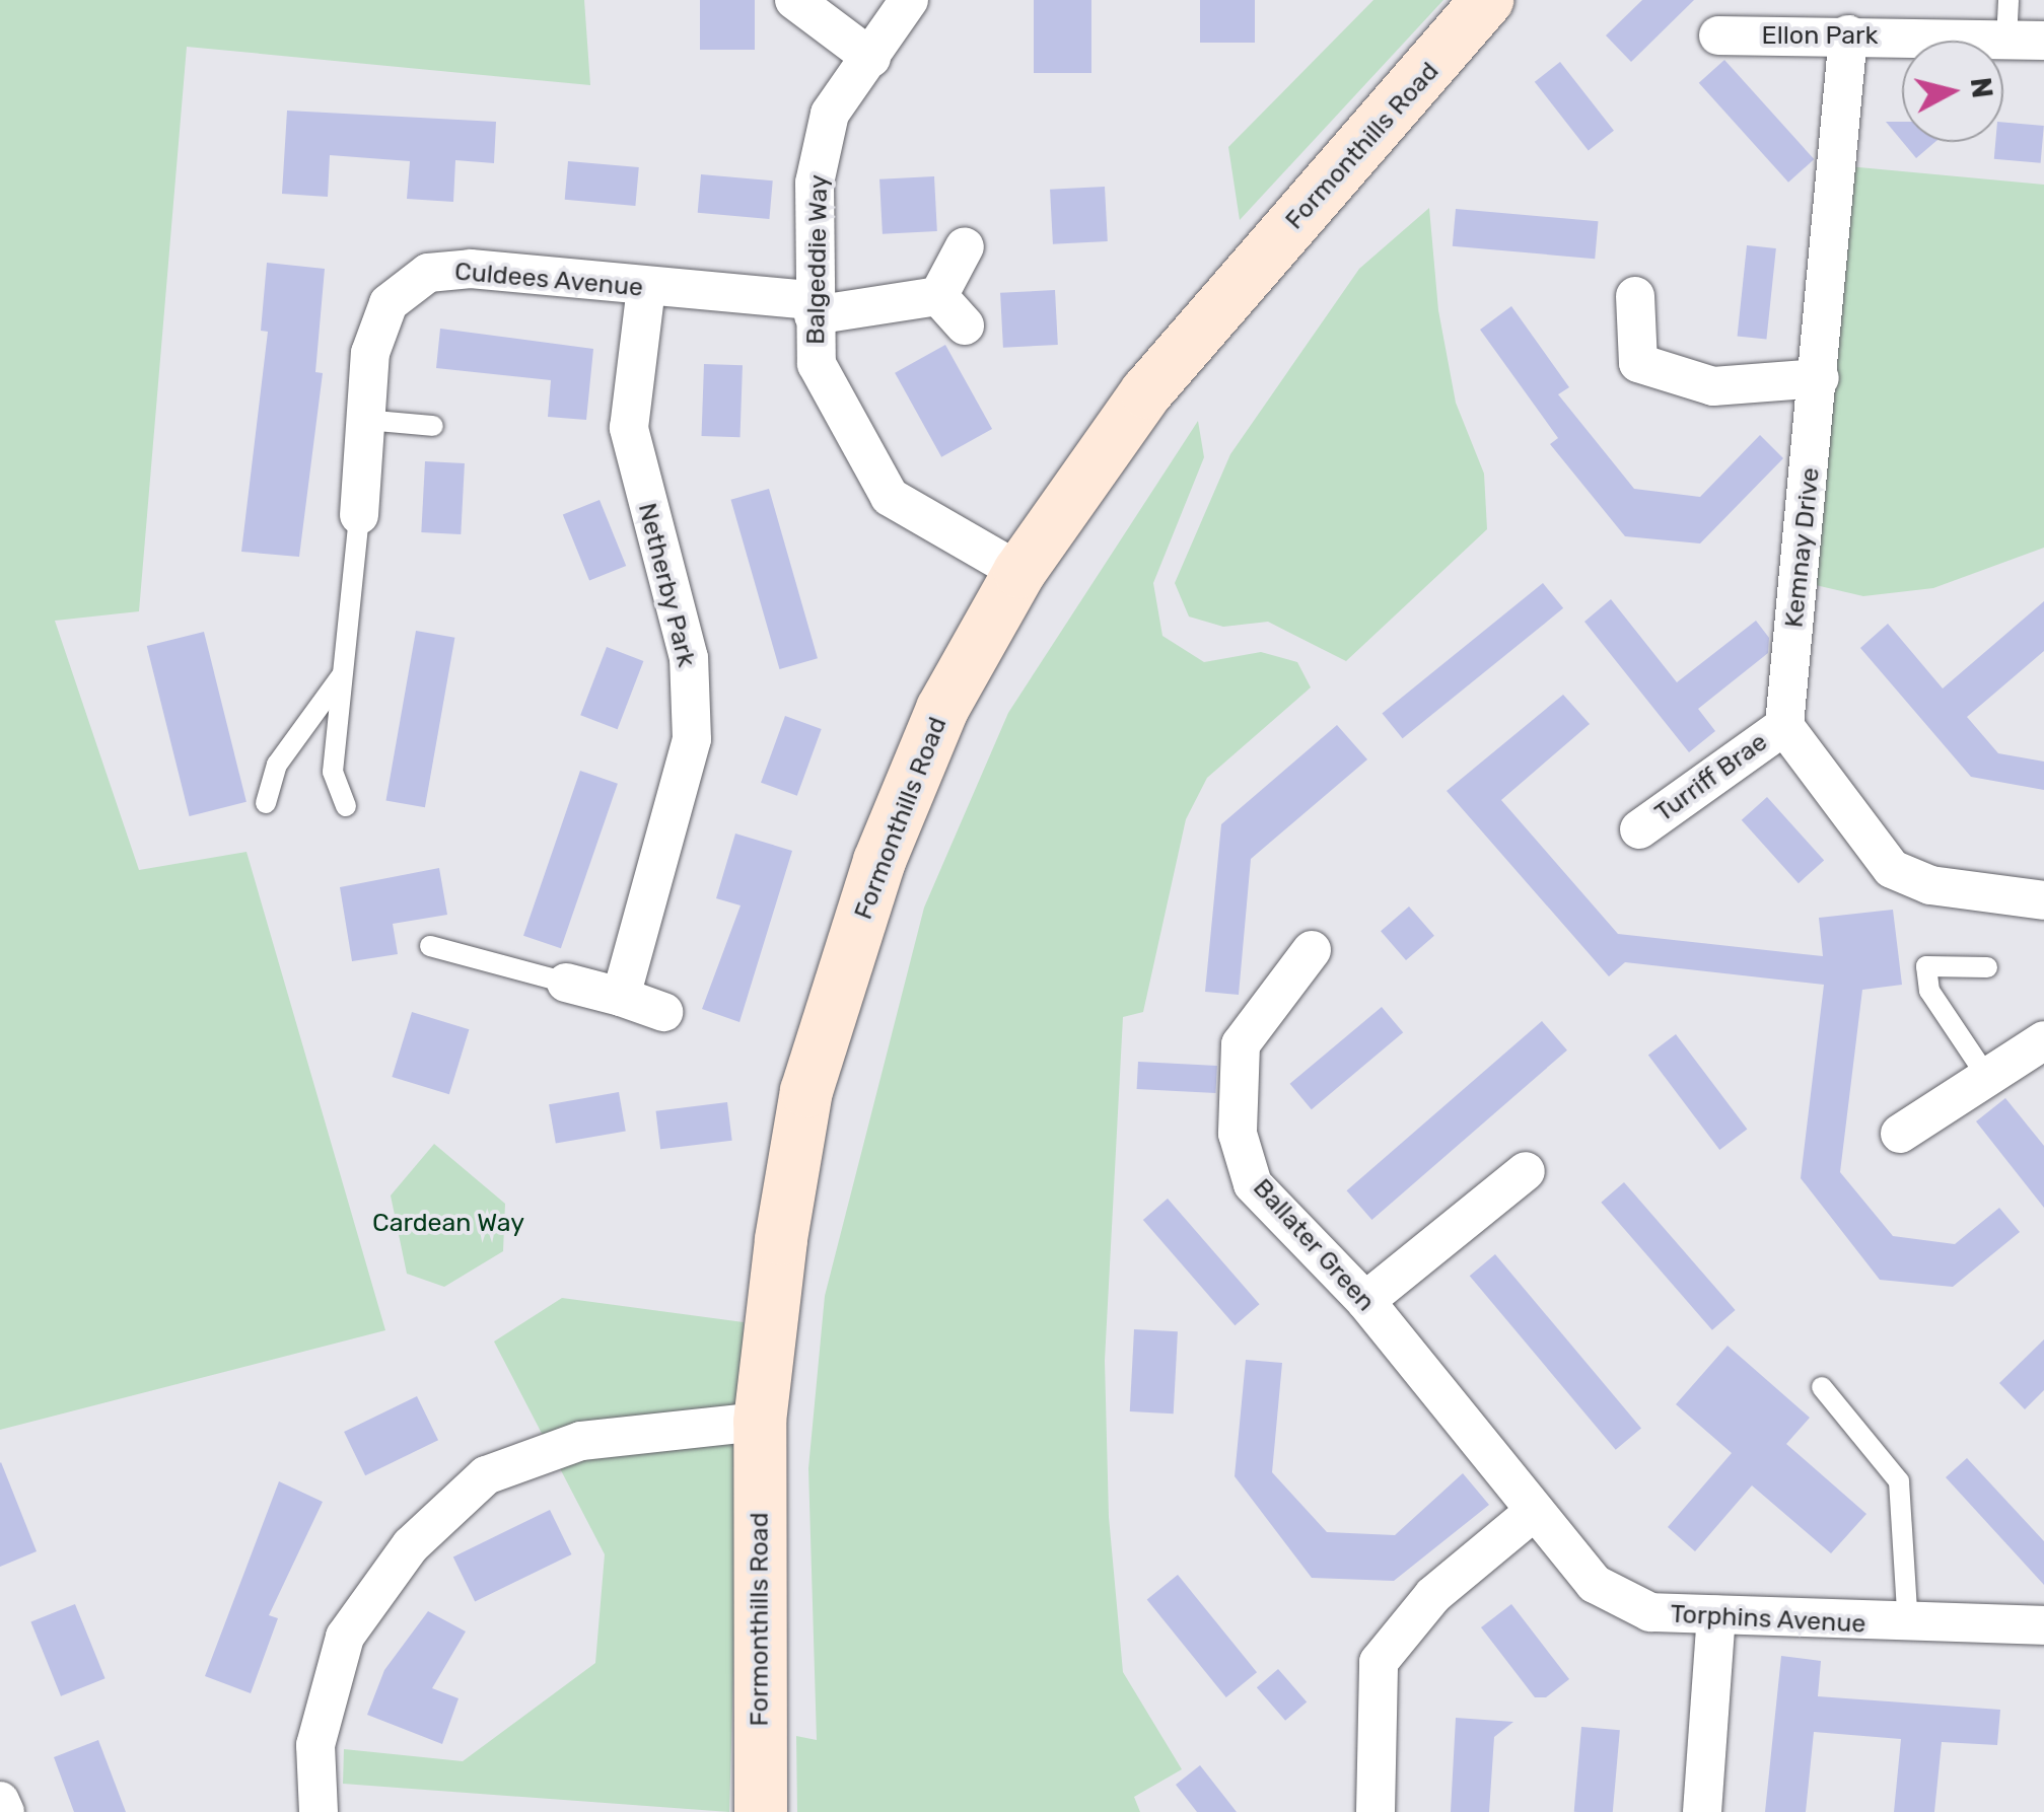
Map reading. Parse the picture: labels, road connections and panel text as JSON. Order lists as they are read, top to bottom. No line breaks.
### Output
{"streets":{"street":["Ellon Park","Formonthills Road","Balgeddie Way","Culdees Avenue","Kemnay Drive","Netherby Park","Turriff Brae","Ballater Green","Torphins Avenue"]},"crossings":[["Ellon Park","Kemnay Drive"],["Formonthills Road","Balgeddie Way"],["Balgeddie Way","Culdees Avenue"],["Culdees Avenue","Netherby Park"],["Kemnay Drive","Turriff Brae"],["Ballater Green","Torphins Avenue"]],"parks":["Cardean Way"],"north":"right"}
